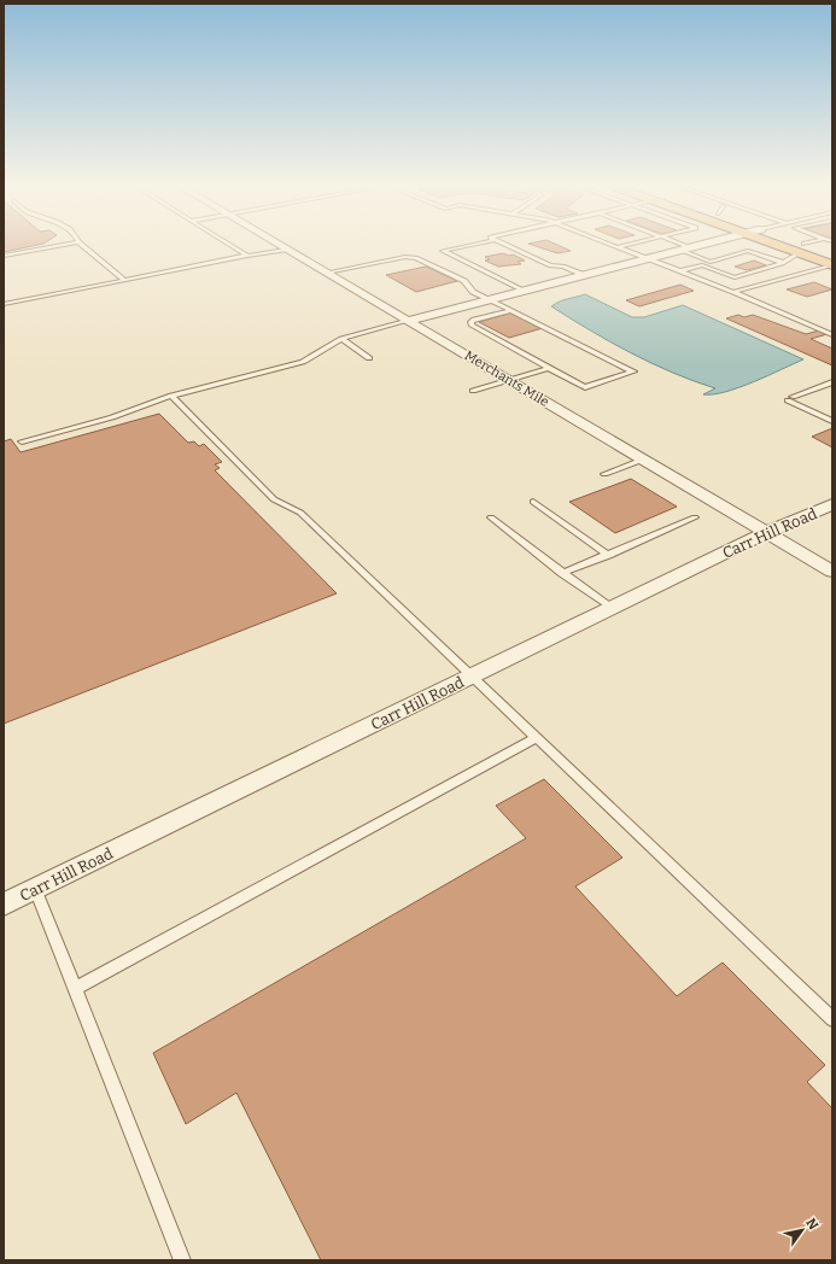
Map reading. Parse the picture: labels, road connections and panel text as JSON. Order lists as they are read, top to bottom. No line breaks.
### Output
{"streets":{"street":["Merchants Mile","Carr Hill Road"]},"crossings":[["Merchants Mile","Carr Hill Road"]],"north":"top right"}
